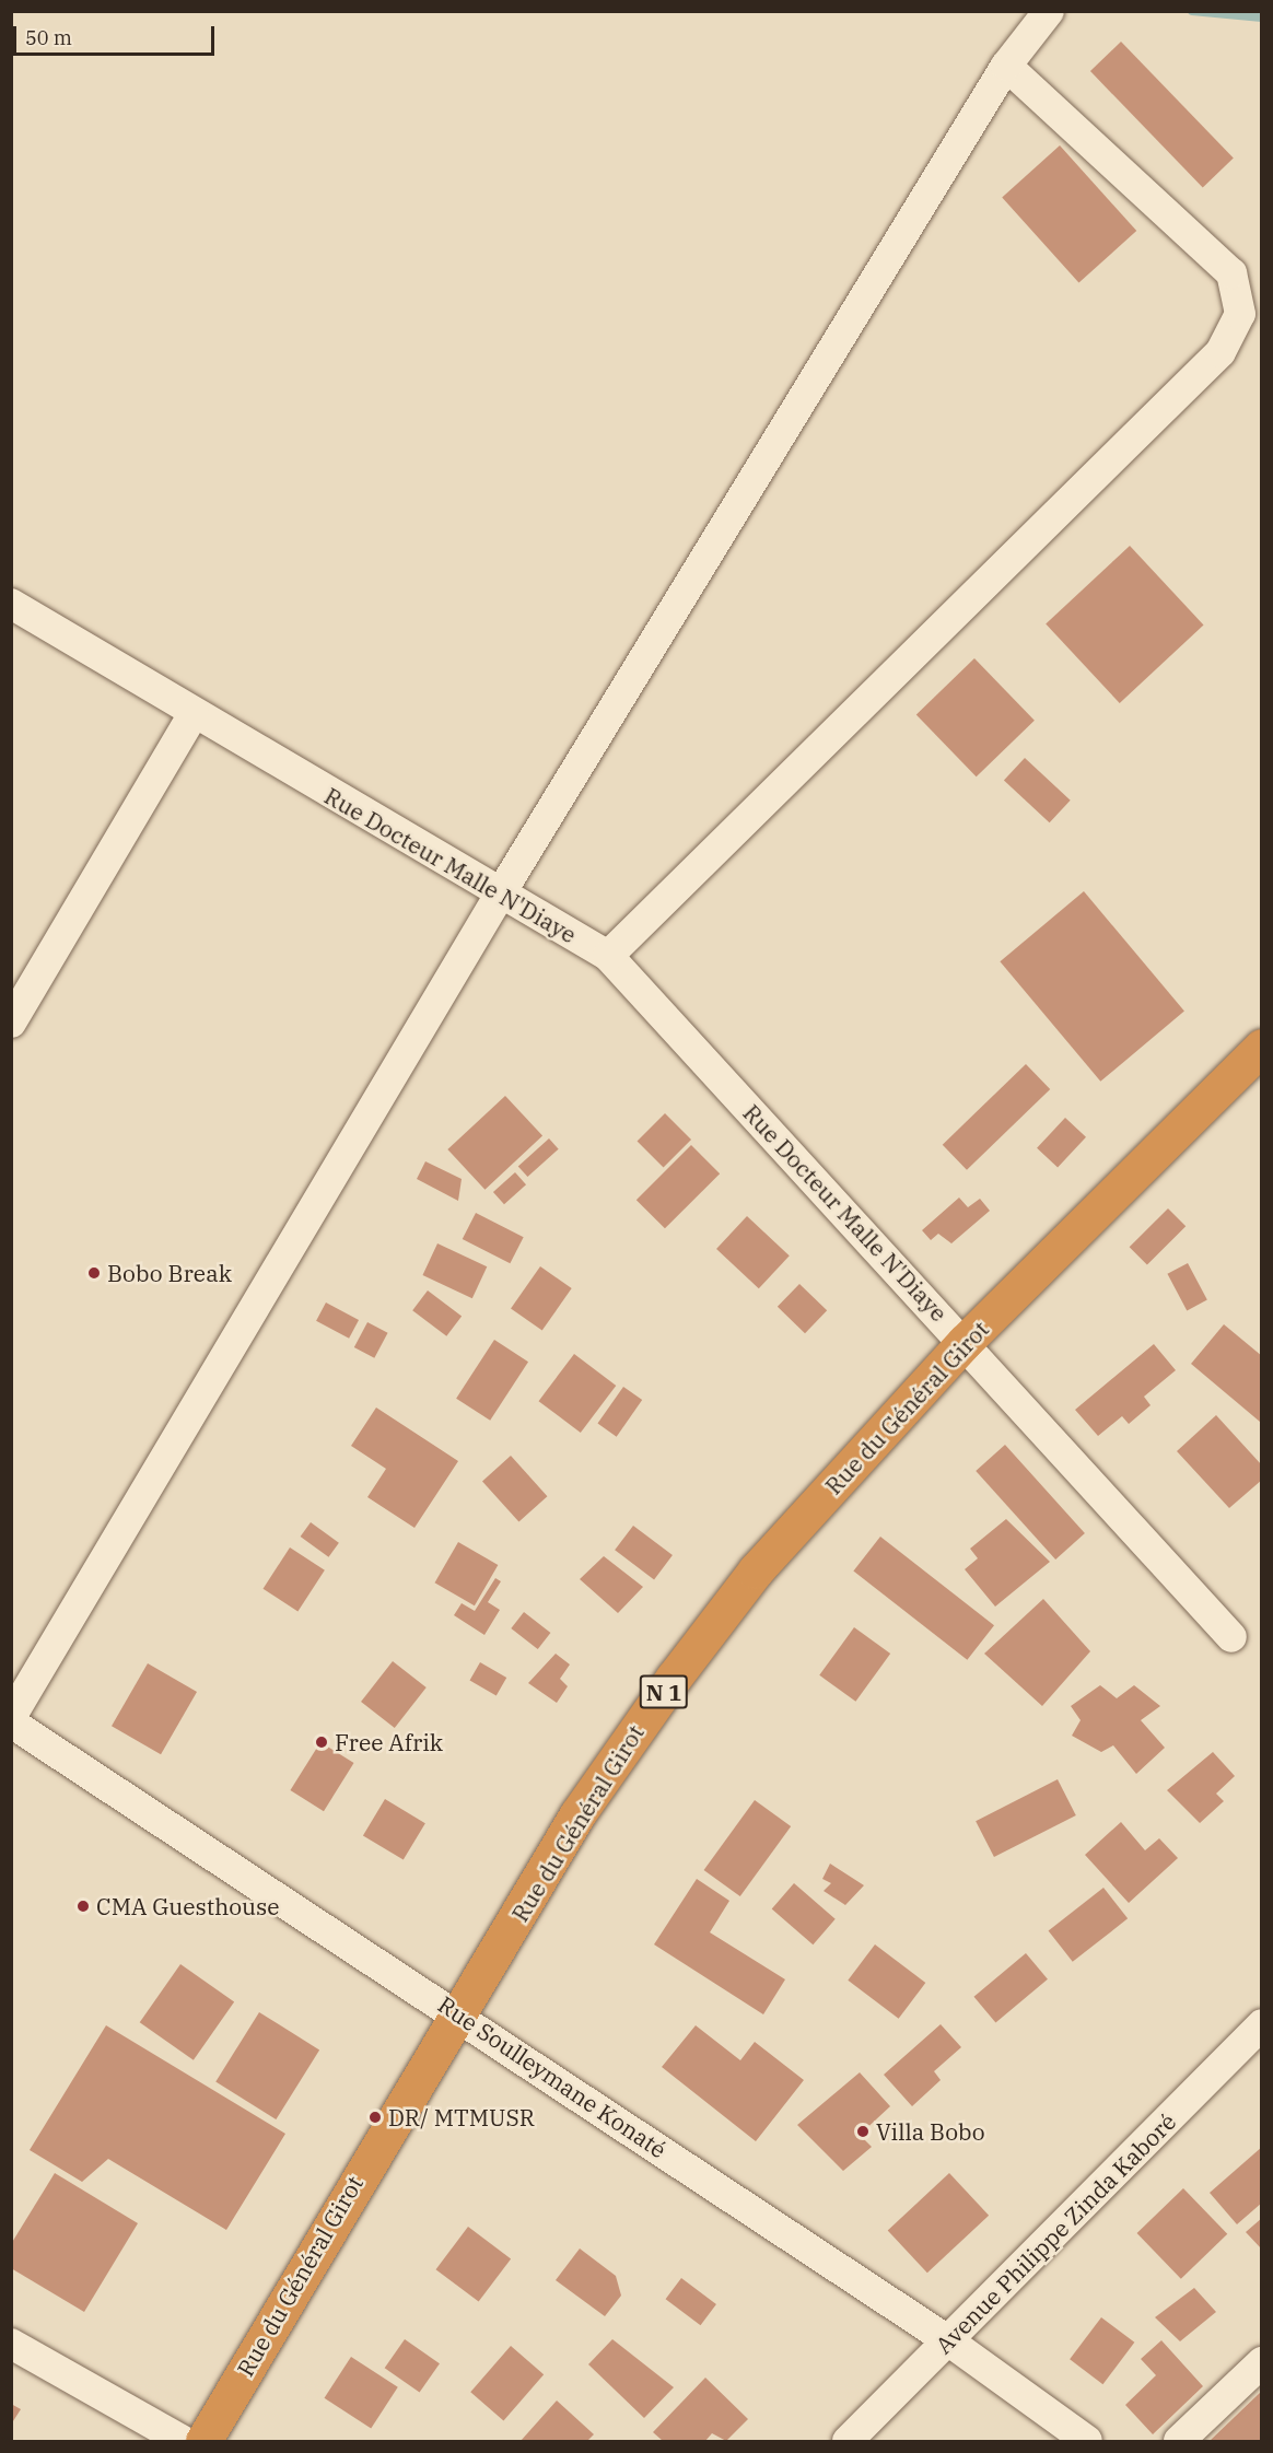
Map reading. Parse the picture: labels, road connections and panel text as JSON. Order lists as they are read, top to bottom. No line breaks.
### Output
{"streets":{"highway":["Rue du Général Girot","N 1"],"street":["Rue Docteur Malle N'Diaye","Rue Soulleymane Konaté","Avenue Philippe Zinda Kaboré"]},"crossings":[["Rue Docteur Malle N'Diaye","Rue du Général Girot"],["Rue du Général Girot","Rue Soulleymane Konaté"],["Rue Soulleymane Konaté","Avenue Philippe Zinda Kaboré"]],"places":["Bobo Break","Free Afrik","CMA Guesthouse","DR/ MTMUSR","Villa Bobo"],"scale_bar":"50 m"}
